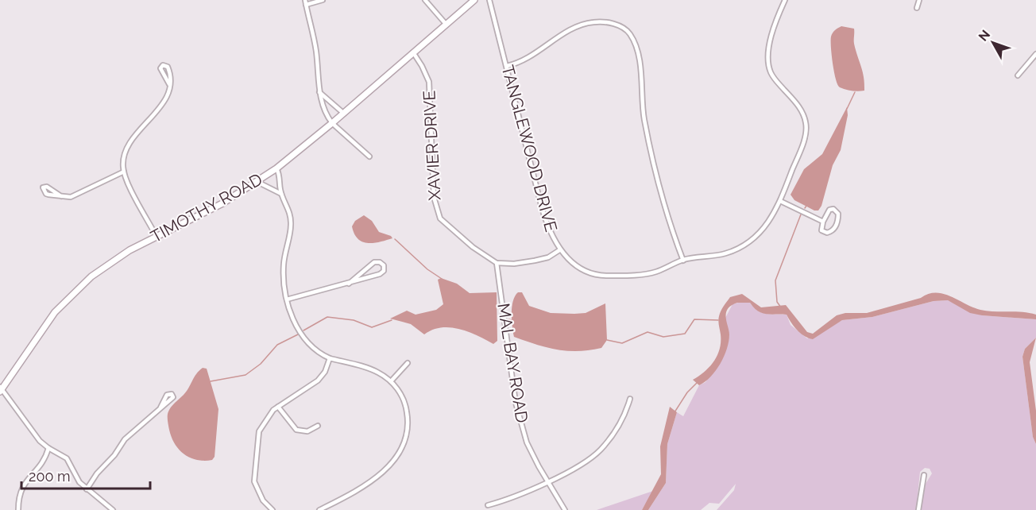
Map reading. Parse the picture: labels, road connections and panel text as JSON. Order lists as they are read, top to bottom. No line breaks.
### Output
{"streets":{"main road":["TIMOTHY ROAD"],"street":["XAVIER DRIVE","TANGLEWOOD DRIVE","MAL BAY ROAD"]},"crossings":[["XAVIER DRIVE","TIMOTHY ROAD"],["XAVIER DRIVE","MAL BAY ROAD"]],"scale_bar":"200 m","north":"top left"}
